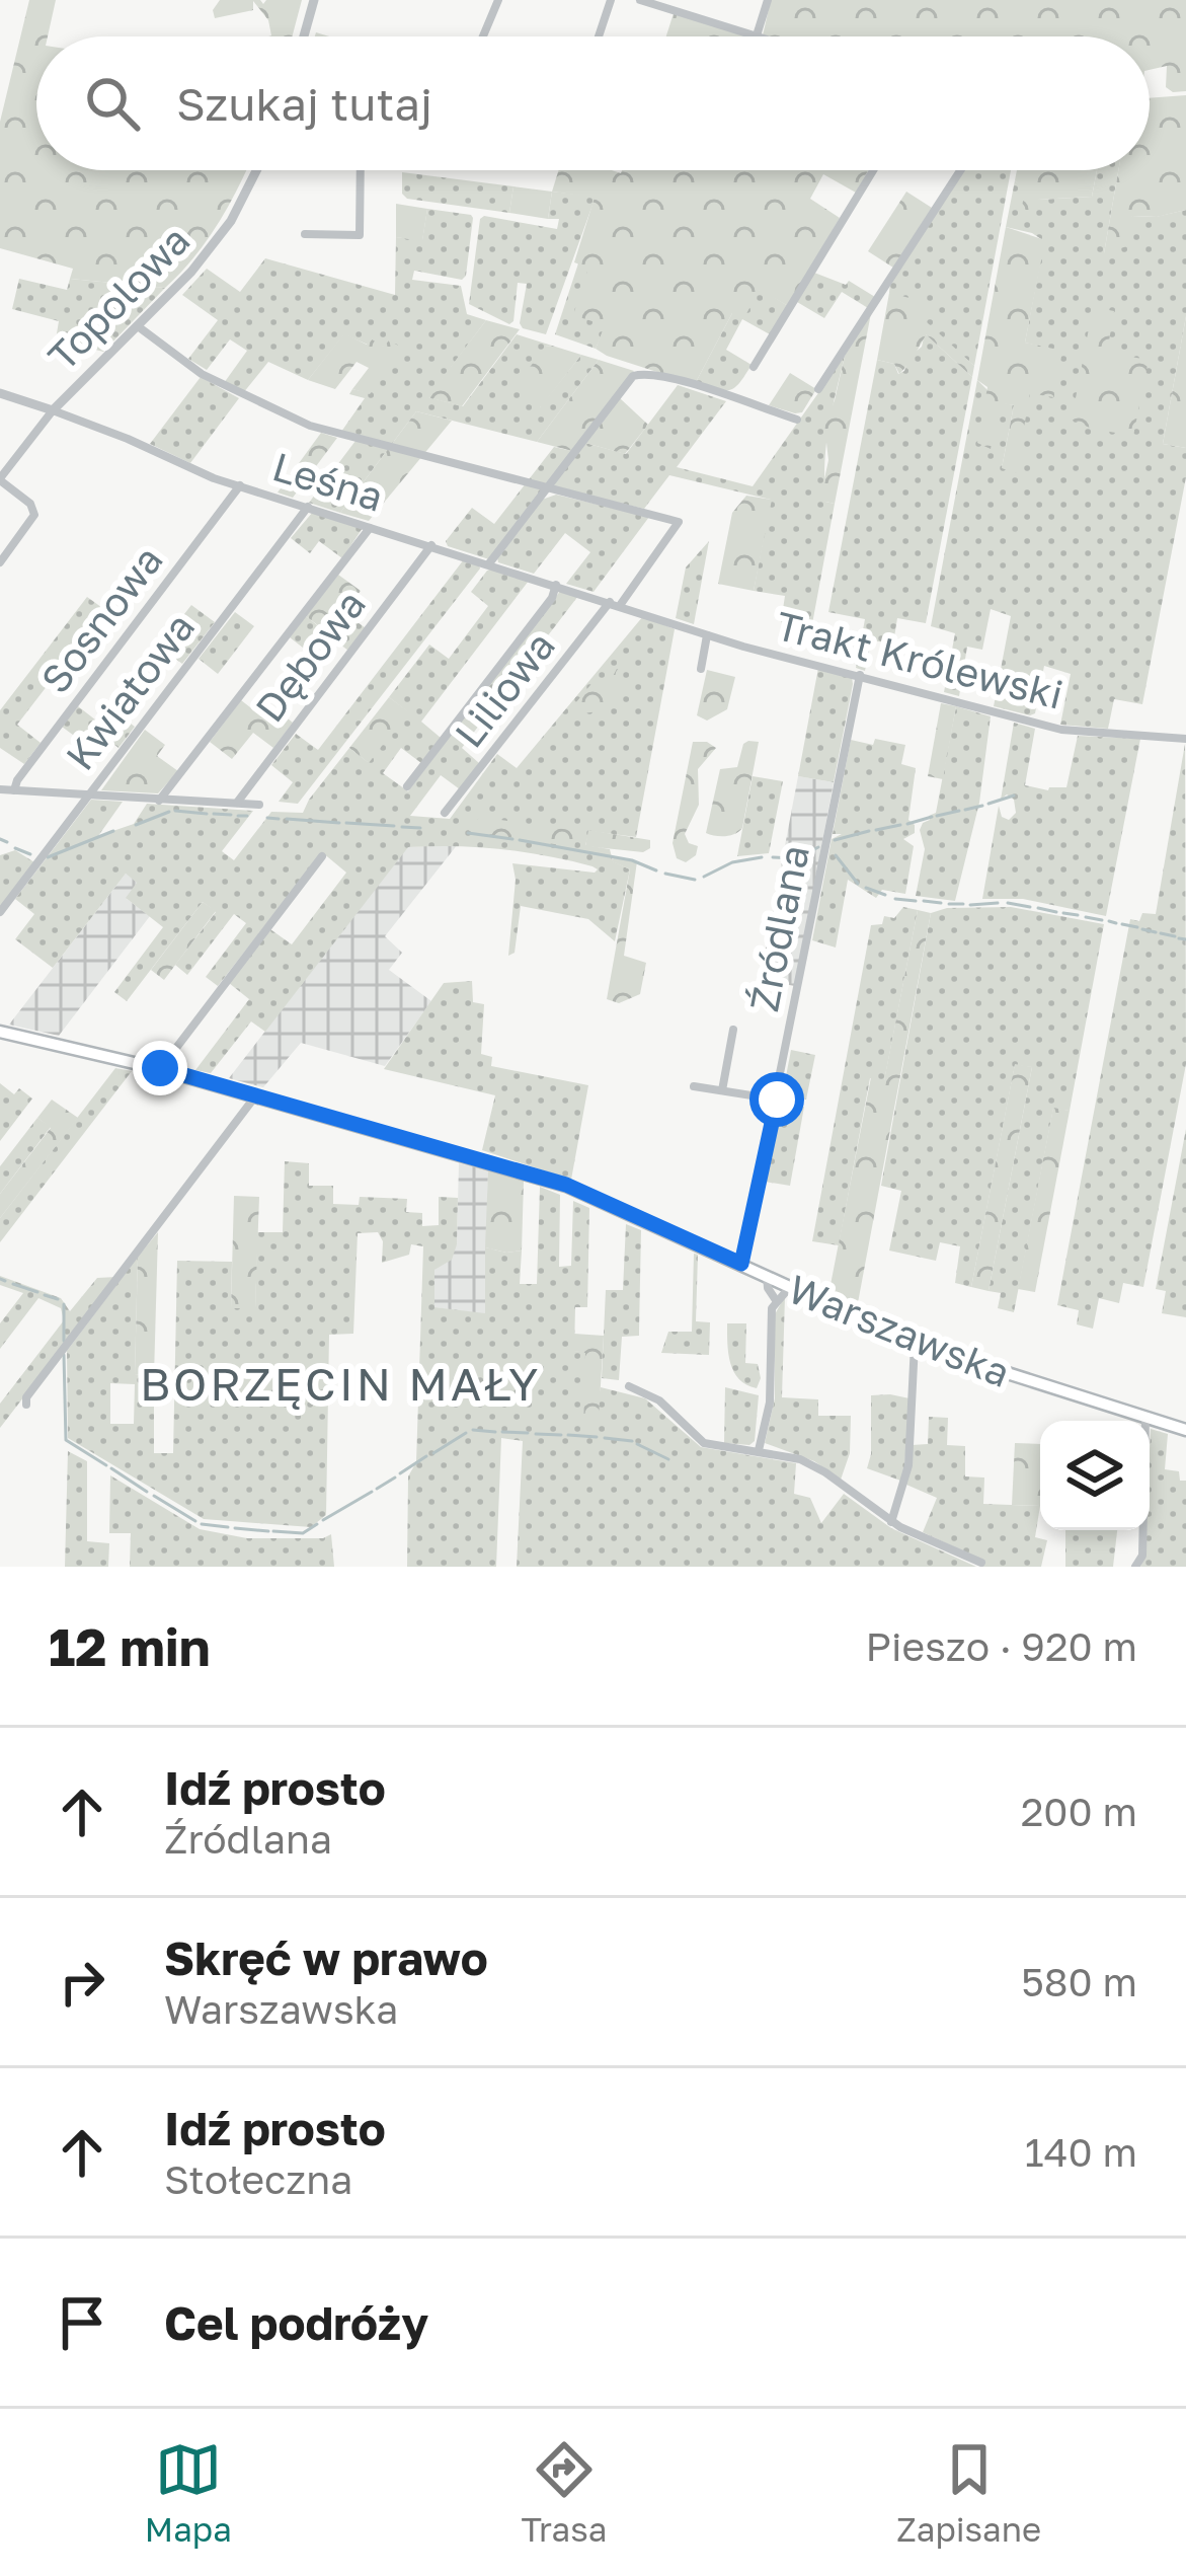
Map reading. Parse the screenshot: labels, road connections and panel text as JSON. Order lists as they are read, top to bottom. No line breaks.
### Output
{"streets":{"main road":["Warszawska"],"street":["Topolowa","Leśna","Sosnowa","Dębowa","Trakt Królewski","Liliowa","Kwiatowa","Źródlana"]},"crossings":[["Topolowa","Leśna"],["Leśna","Sosnowa"],["Leśna","Dębowa"],["Leśna","Trakt Królewski"],["Leśna","Liliowa"],["Leśna","Kwiatowa"],["Trakt Królewski","Źródlana"],["Źródlana","Warszawska"]],"districts":["BORZĘCIN MAŁY"],"page":{"search":"Szukaj tutaj","heading":["12 min","Pieszo · 920 m"],"list":[["Idź prosto","Źródlana","200 m"],["Skręć w prawo","Warszawska","580 m"],["Idź prosto","Stołeczna","140 m"],"Cel podróży"],"nav":["Mapa","Trasa","Zapisane"]}}
